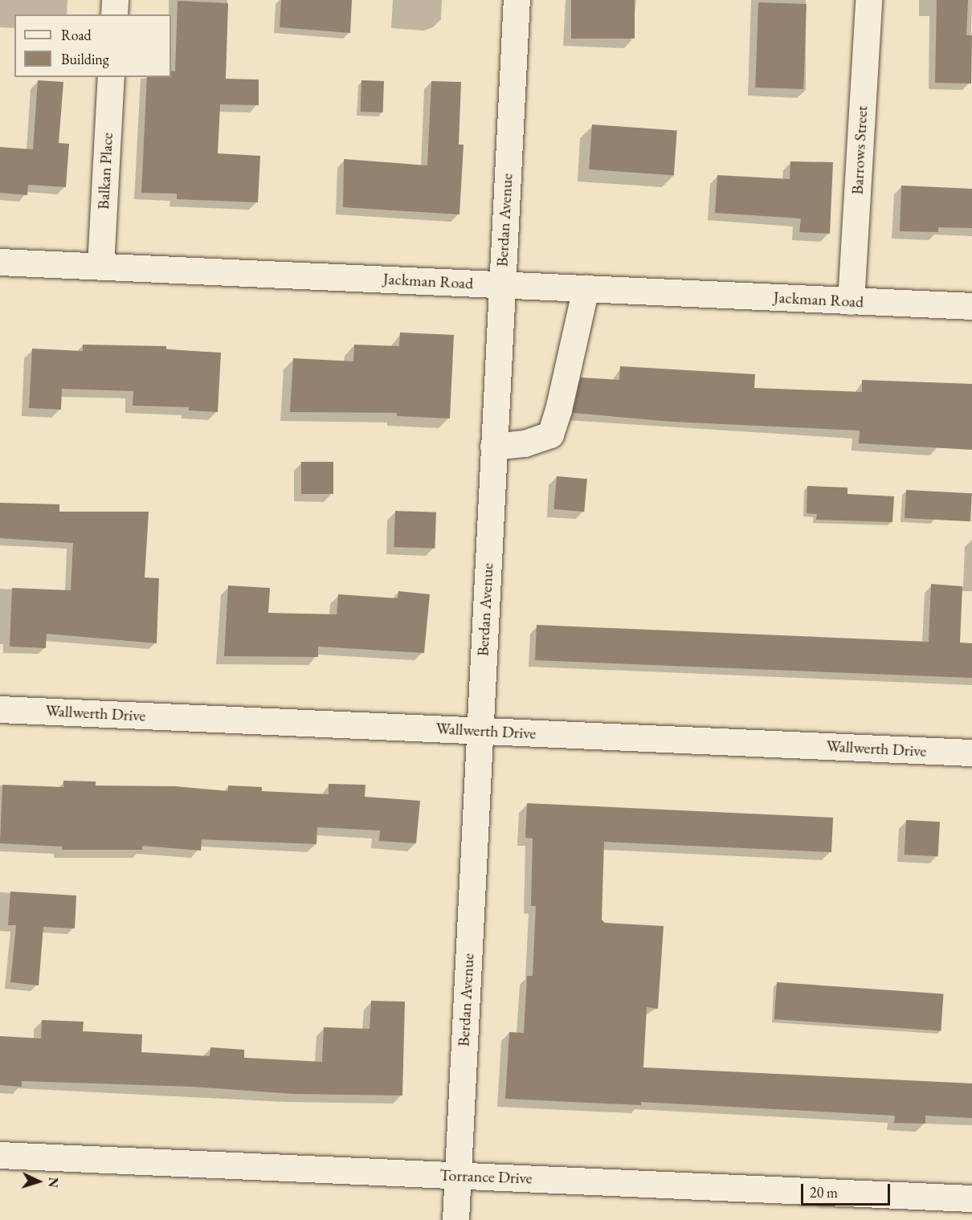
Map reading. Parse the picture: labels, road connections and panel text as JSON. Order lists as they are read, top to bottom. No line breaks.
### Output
{"streets":{"street":["Barrows Street","Balkan Place","Berdan Avenue","Jackman Road","Wallwerth Drive","Torrance Drive"]},"crossings":[["Barrows Street","Jackman Road"],["Balkan Place","Jackman Road"],["Berdan Avenue","Jackman Road"],["Berdan Avenue","Wallwerth Drive"],["Berdan Avenue","Torrance Drive"]],"legend":["Road","Building"],"scale_bar":"20 m","north":"right"}
